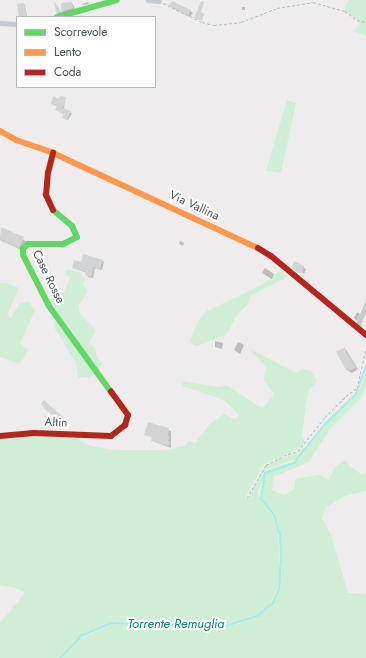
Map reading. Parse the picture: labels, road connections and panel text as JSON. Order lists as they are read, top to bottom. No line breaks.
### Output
{"streets":{"street":["Via Vallina","Case Rosse","Altin"]},"crossings":[["Via Vallina","Case Rosse"],["Case Rosse","Altin"]],"water":["Torrente Remuglia"],"legend":["Scorrevole","Lento","Coda"]}
